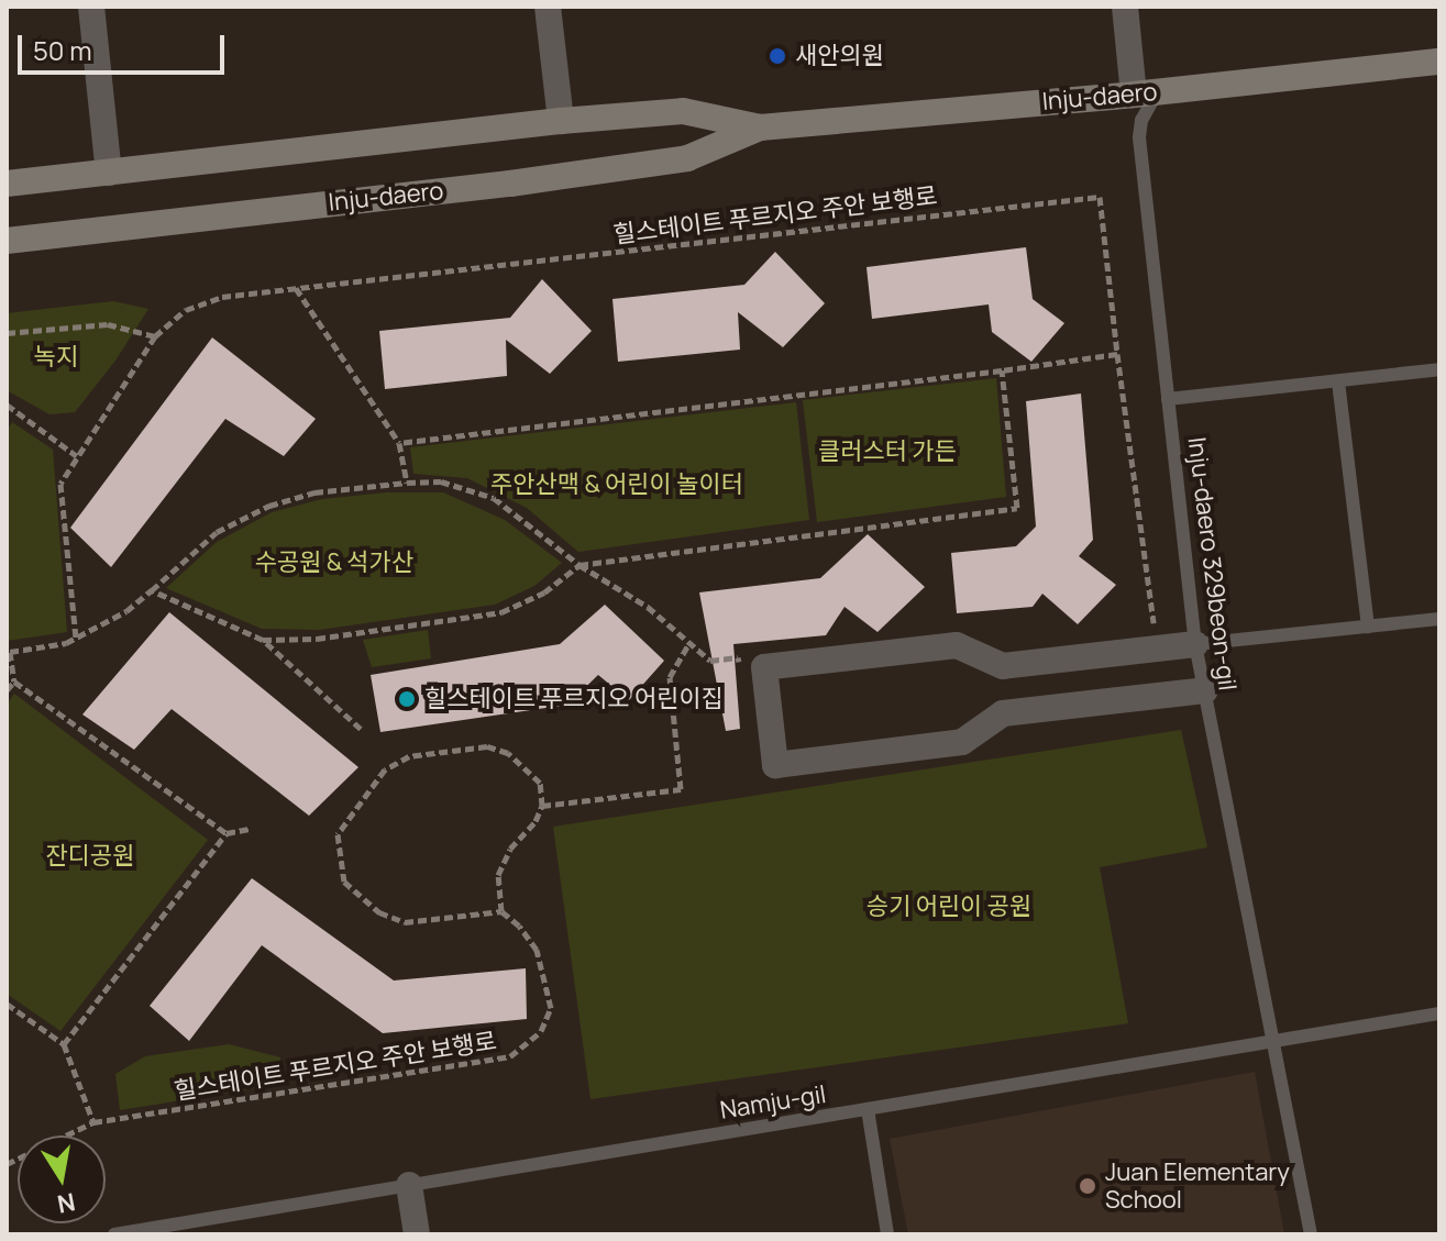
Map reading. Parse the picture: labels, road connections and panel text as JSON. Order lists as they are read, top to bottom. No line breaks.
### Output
{"streets":{"main road":["Inju-daero"],"lane":["Inju-daero 329beon-gil","Namju-gil"],"path":["힐스테이트 푸르지오 주안 보행로"]},"crossings":[["Inju-daero","Inju-daero 329beon-gil"],["Inju-daero 329beon-gil","Namju-gil"]],"parks":["녹지","클러스터 가든","주안산맥 & 어린이 놀이터","수공원 & 석가산","잔디공원","승기 어린이 공원"],"places":["새안의원","힐스테이트 푸르지오 어린이집","Juan Elementary School"],"scale_bar":"50 m","north":"bottom"}
